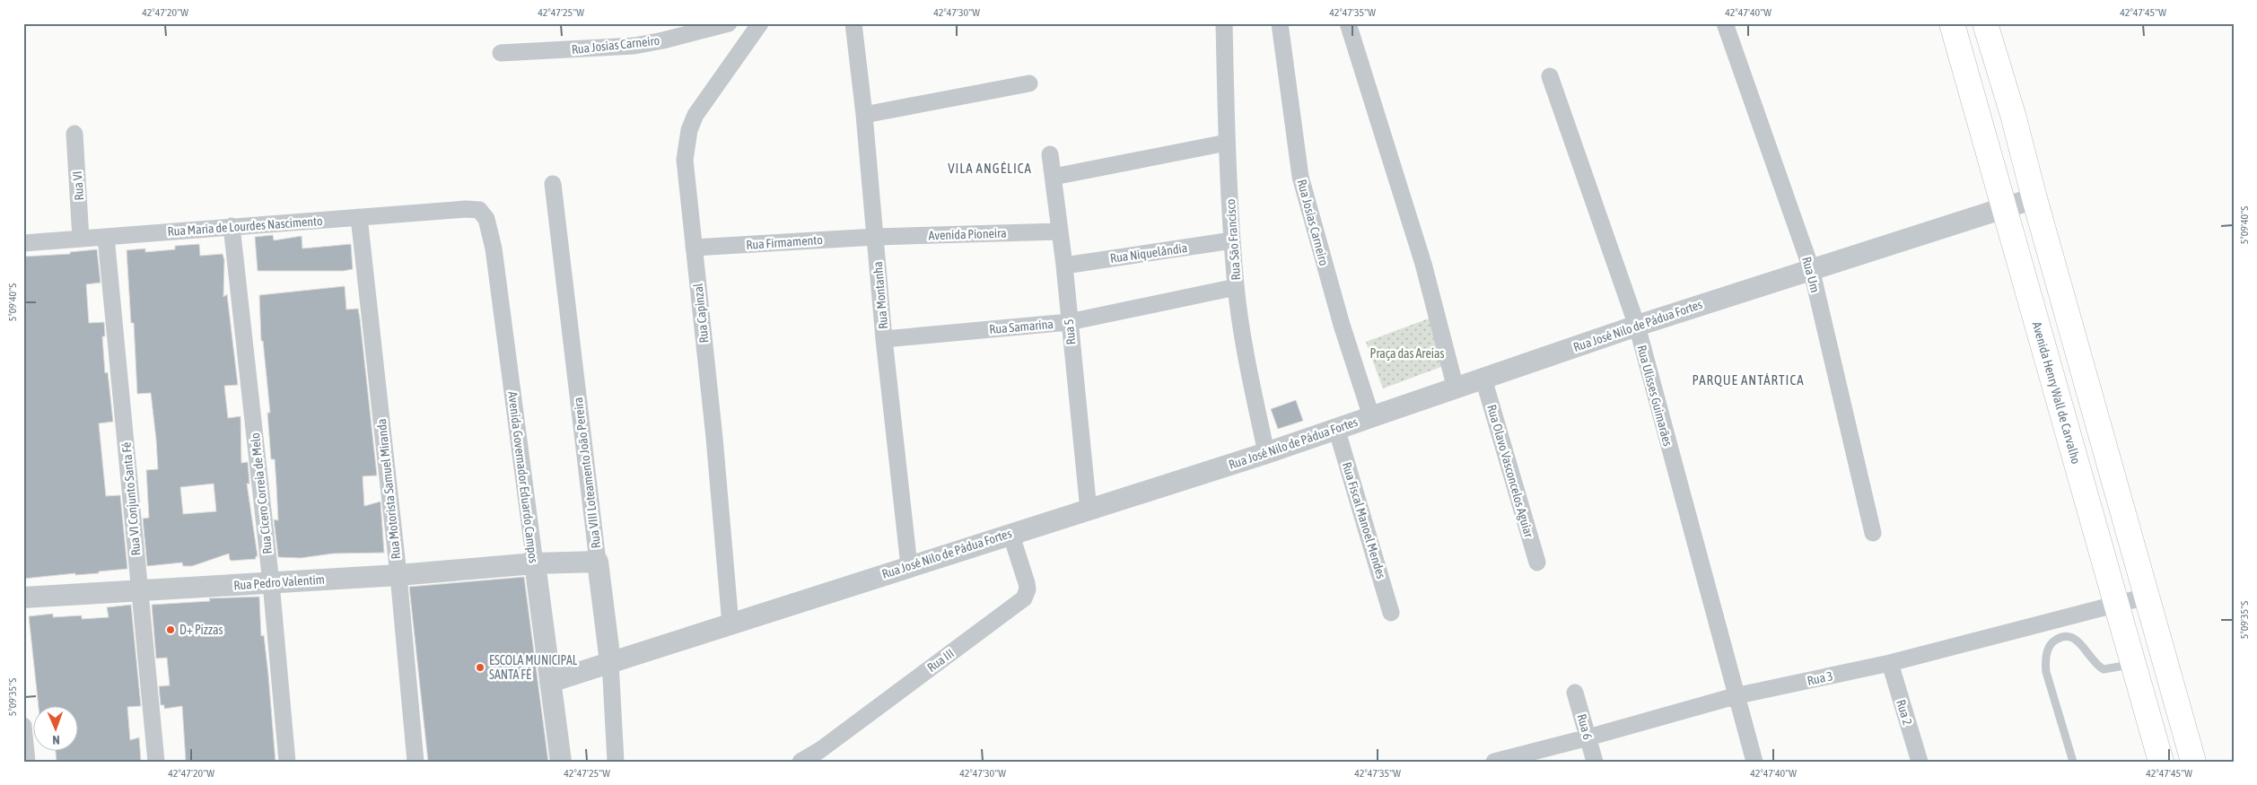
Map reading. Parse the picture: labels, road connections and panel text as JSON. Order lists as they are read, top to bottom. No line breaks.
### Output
{"streets":{"main road":["Avenida Henry Wall de Carvalho"],"street":["Rua Josias Carneiro","Rua VI","Rua Maria de Lourdes Nascimento","Avenida Pioneira","Rua São Francisco","Rua Firmamento","Rua Niquelândia","Rua Um","Rua Montanha","Rua Capinzal","Rua José Nilo de Pádua Fortes","Rua Samarina","Rua 5","Rua Ulisses Guimarães","Rua Olavo Vasconcelos Aguiar","Rua VIII Loteamento João Pereira","Avenida Governador Eduardo Campos","Rua Motorista Samuel Miranda","Rua Cícero Correia de Melo","Rua VI Conjunto Santa Fé","Rua Fiscal Manoel Mendes","Rua Pedro Valentim","Rua III","Rua 3","Rua 2","Rua 6"]},"crossings":[["Rua Josias Carneiro","Rua José Nilo de Pádua Fortes"],["Rua VI","Rua Maria de Lourdes Nascimento"],["Rua Maria de Lourdes Nascimento","Avenida Governador Eduardo Campos"],["Rua Maria de Lourdes Nascimento","Rua Motorista Samuel Miranda"],["Rua Maria de Lourdes Nascimento","Rua Cícero Correia de Melo"],["Rua Maria de Lourdes Nascimento","Rua VI Conjunto Santa Fé"],["Avenida Pioneira","Rua Firmamento"],["Avenida Pioneira","Rua Montanha"],["Avenida Pioneira","Rua 5"],["Rua São Francisco","Rua Niquelândia"],["Rua São Francisco","Rua José Nilo de Pádua Fortes"],["Rua São Francisco","Rua Samarina"],["Rua Firmamento","Rua Montanha"],["Rua Firmamento","Rua Capinzal"],["Rua Niquelândia","Rua 5"],["Rua Um","Rua José Nilo de Pádua Fortes"],["Rua Montanha","Rua José Nilo de Pádua Fortes"],["Rua Montanha","Rua Samarina"],["Rua Capinzal","Rua José Nilo de Pádua Fortes"],["Rua José Nilo de Pádua Fortes","Rua 5"],["Rua José Nilo de Pádua Fortes","Avenida Henry Wall de Carvalho"],["Rua José Nilo de Pádua Fortes","Rua Ulisses Guimarães"],["Rua José Nilo de Pádua Fortes","Rua Olavo Vasconcelos Aguiar"],["Rua José Nilo de Pádua Fortes","Rua VIII Loteamento João Pereira"],["Rua José Nilo de Pádua Fortes","Avenida Governador Eduardo Campos"],["Rua José Nilo de Pádua Fortes","Rua Fiscal Manoel Mendes"],["Rua José Nilo de Pádua Fortes","Rua III"],["Rua Samarina","Rua 5"],["Avenida Henry Wall de Carvalho","Rua 3"],["Rua Ulisses Guimarães","Rua 3"],["Rua VIII Loteamento João Pereira","Rua Pedro Valentim"],["Avenida Governador Eduardo Campos","Rua Pedro Valentim"],["Rua Motorista Samuel Miranda","Rua Pedro Valentim"],["Rua Cícero Correia de Melo","Rua Pedro Valentim"],["Rua VI Conjunto Santa Fé","Rua Pedro Valentim"],["Rua 3","Rua 2"],["Rua 3","Rua 6"]],"districts":["VILA ANGÉLICA","PARQUE ANTÁRTICA"],"parks":["Praça das Areias"],"places":["D+ Pizzas","ESCOLA MUNICIPAL SANTA FÉ"],"north":"bottom","coordinates":["42°47'20\"W","42°47'25\"W","42°47'30\"W","42°47'35\"W","42°47'40\"W","42°47'45\"W","5°09'40\"S","5°09'35\"S"]}
